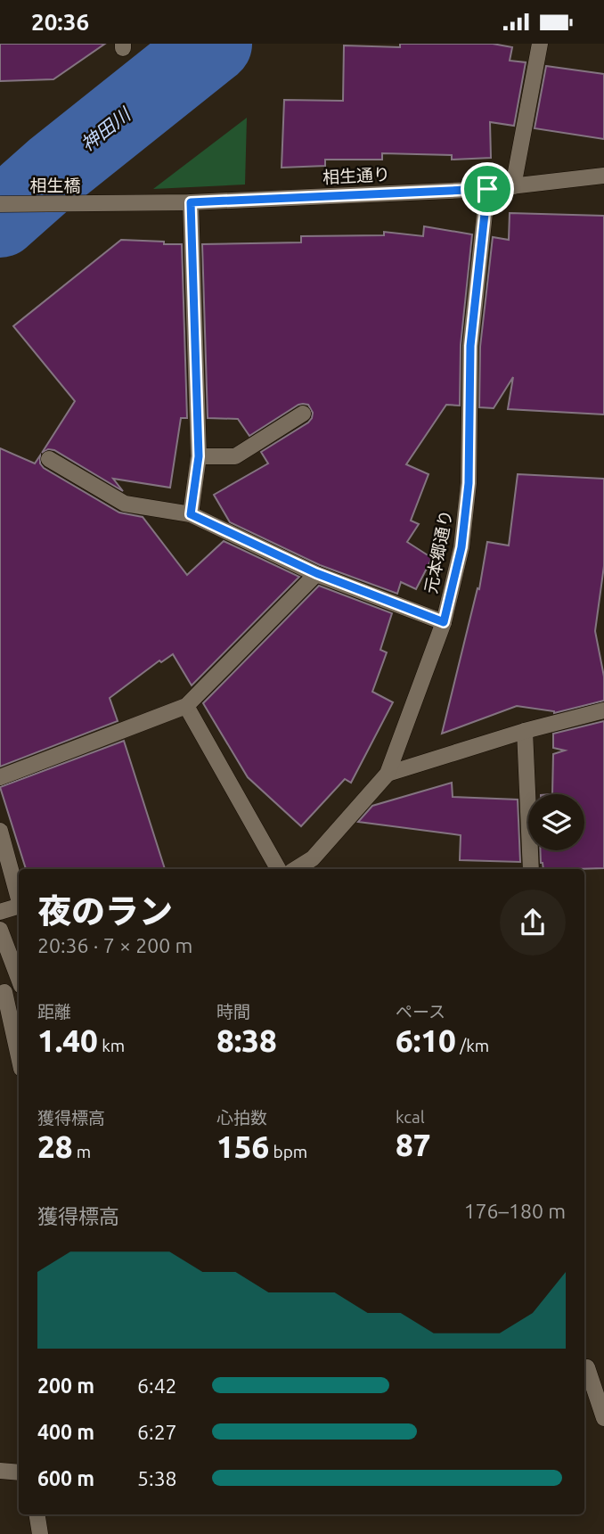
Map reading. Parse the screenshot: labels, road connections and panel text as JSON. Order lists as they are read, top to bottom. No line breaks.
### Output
{"streets":{"street":["相生通り","相生橋","元本郷通り"]},"crossings":[["相生通り","相生橋"],["相生通り","元本郷通り"]],"water":["神田川"],"page":{"status":"20:36","heading":["夜のラン","20:36 · 7 × 200 m"],"stats":[["距離","1.40 km"],["時間","8:38"],["ペース","6:10 /km"],["獲得標高","28 m"],["心拍数","156 bpm"],["kcal","87"]],"chart":["獲得標高","176–180 m"],"list":[{"name":"200 m","note":"6:42"},{"name":"400 m","note":"6:27"},{"name":"600 m","note":"5:38"}]}}
